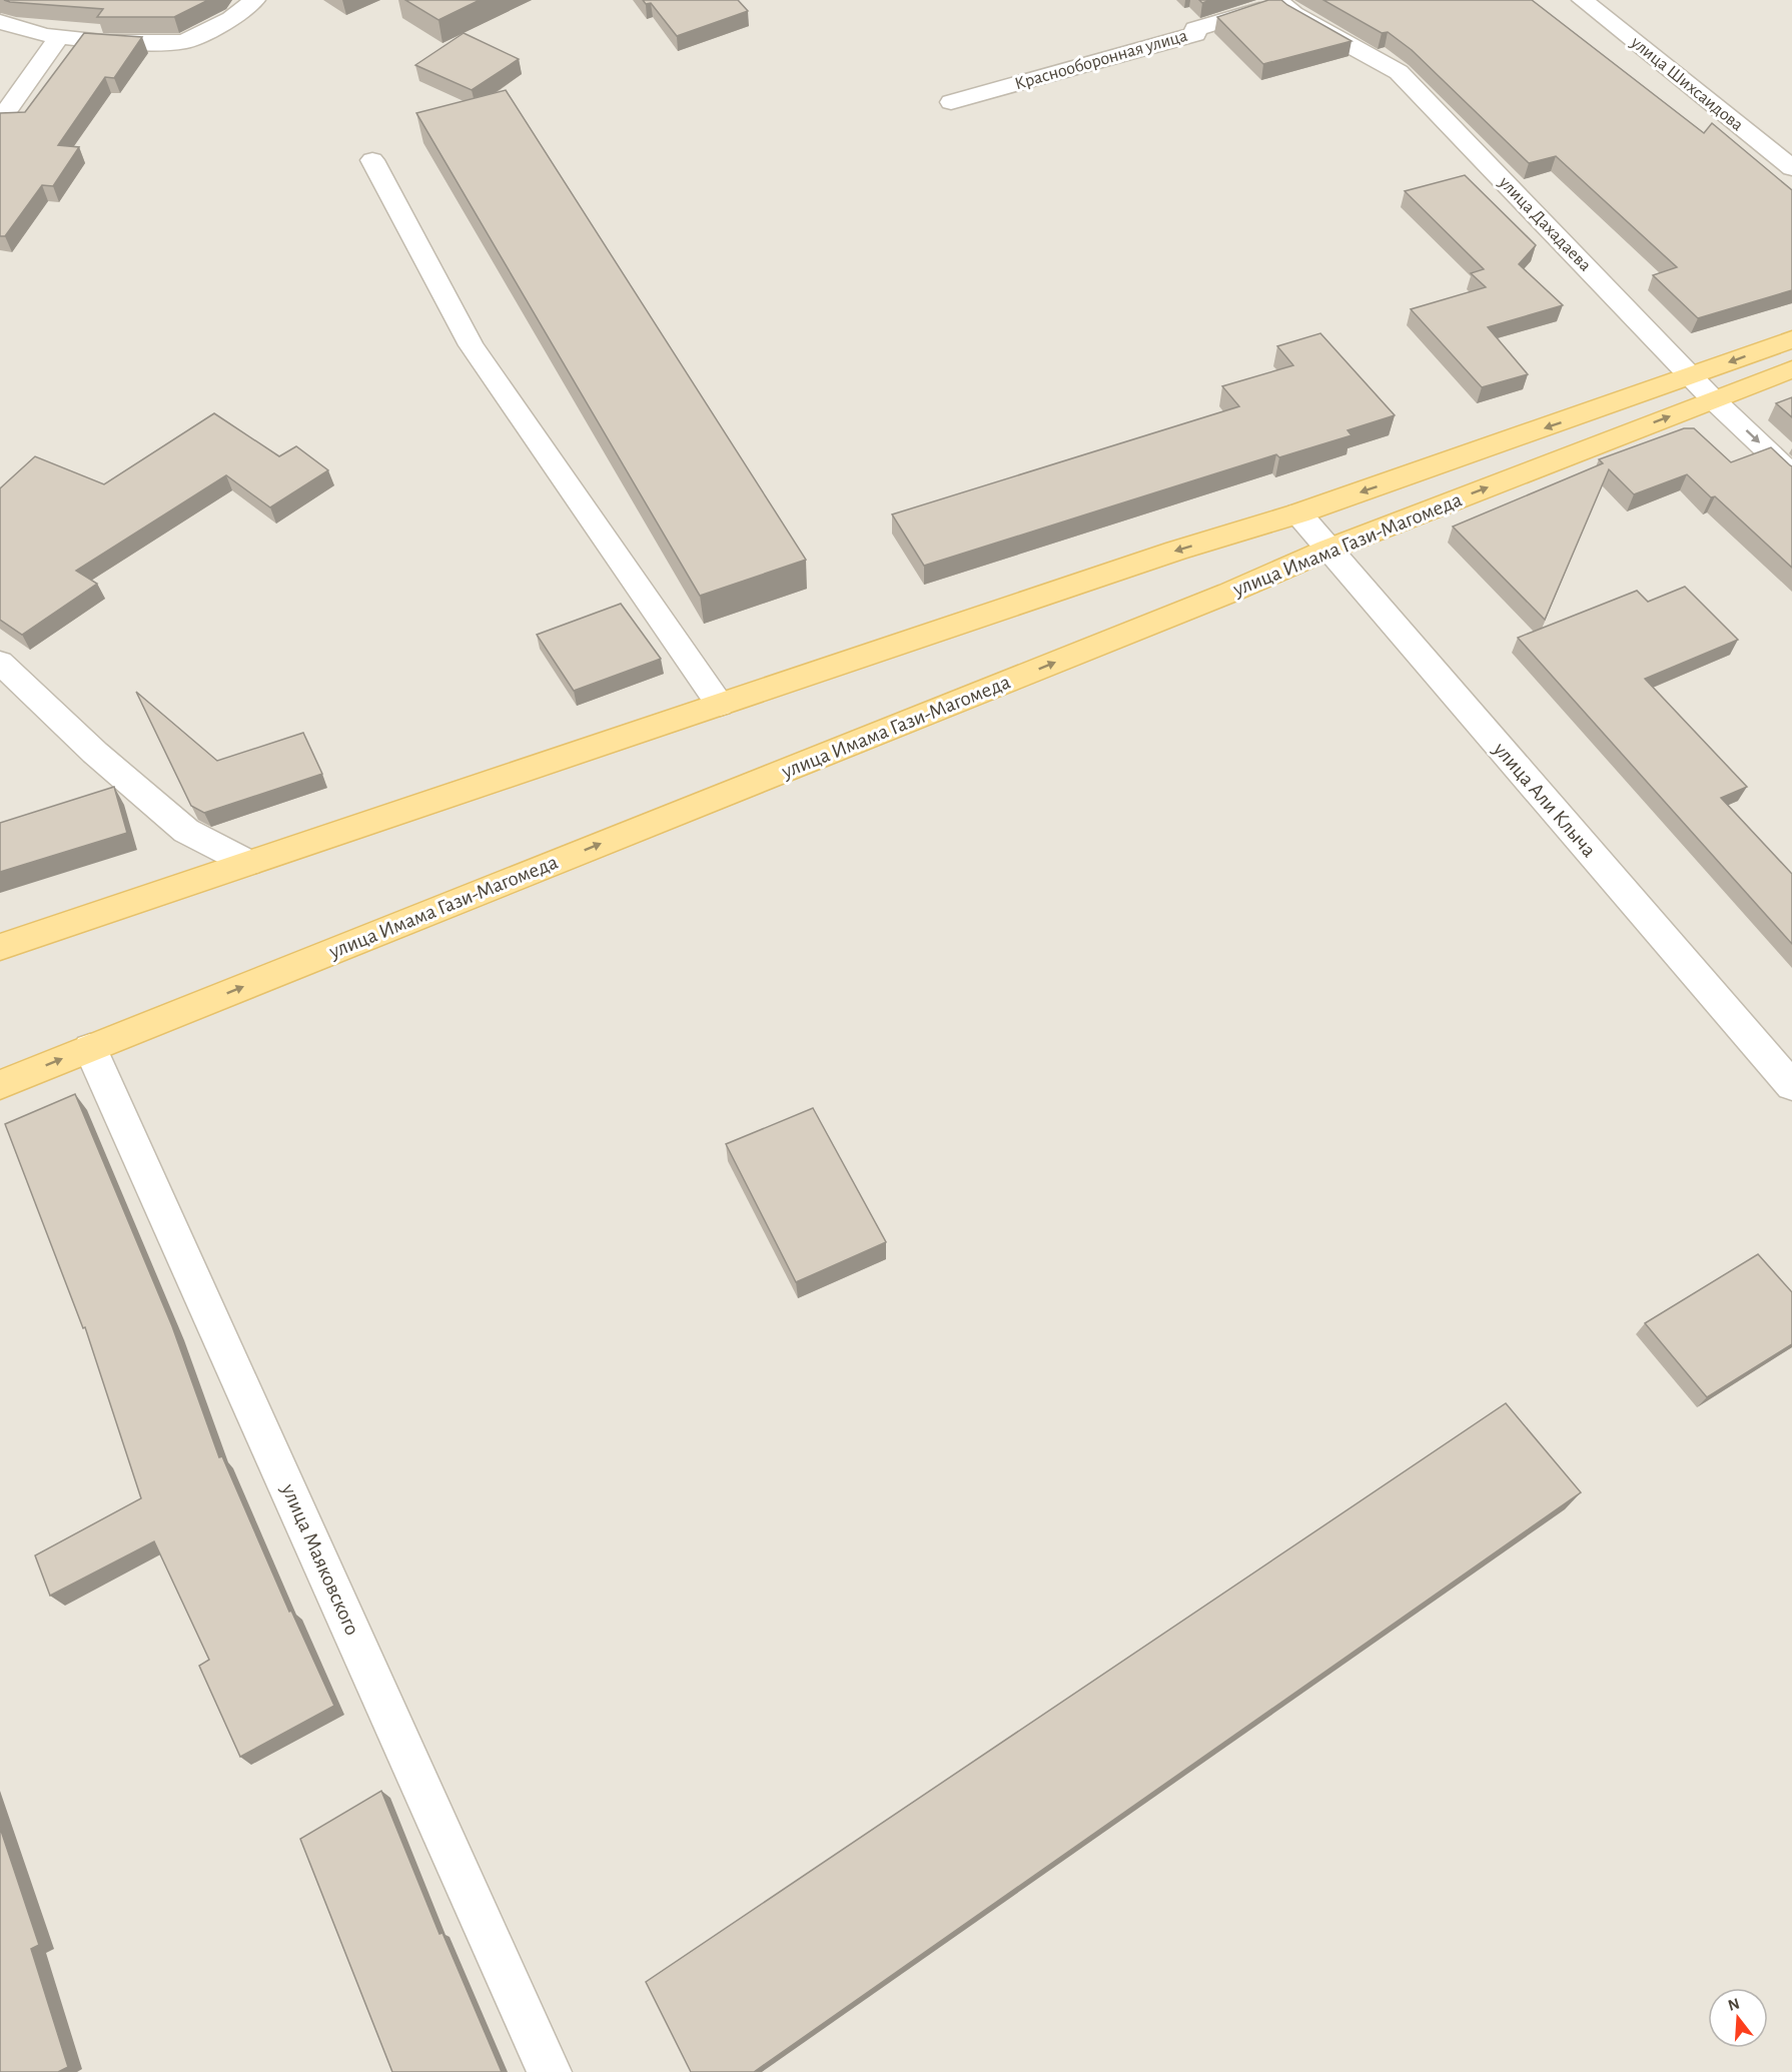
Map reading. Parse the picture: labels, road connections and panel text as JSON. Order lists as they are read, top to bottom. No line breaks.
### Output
{"streets":{"main road":["улица Имама Гази-Магомеда"],"street":["Краснооборонная улица","улица Шихсаидова","улица Дахадаева","улица Али Клыча","улица Маяковского"]},"crossings":[["Краснооборонная улица","улица Дахадаева"],["улица Дахадаева","улица Имама Гази-Магомеда"],["улица Имама Гази-Магомеда","улица Али Клыча"],["улица Имама Гази-Магомеда","улица Маяковского"]],"north":"top"}
